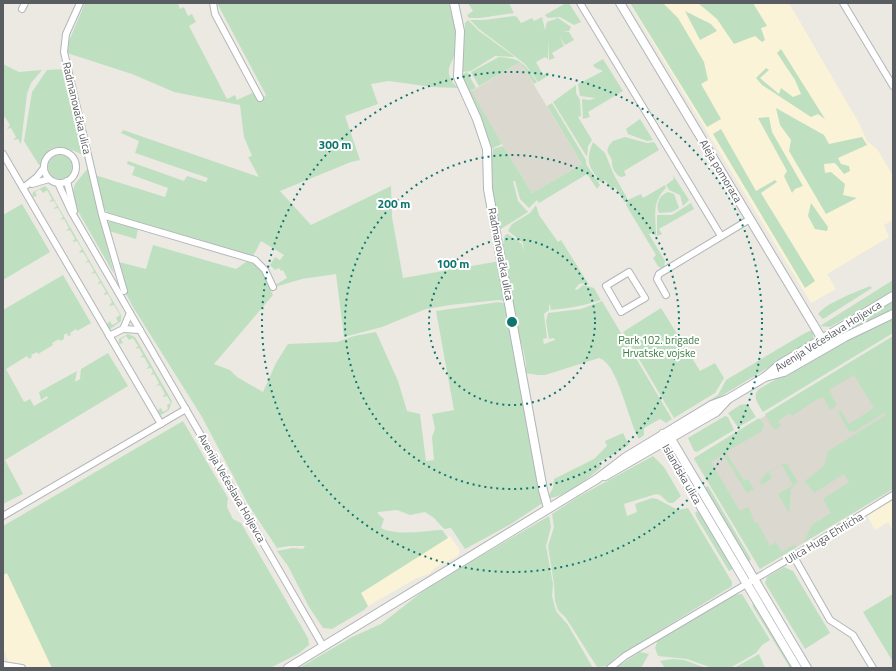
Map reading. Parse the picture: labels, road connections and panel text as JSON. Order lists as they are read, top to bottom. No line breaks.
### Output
{"streets":{"street":["Radmanovačka ulica","Aleja pomoraca","Avenija Većeslava Holjevca","Islandska ulica","Ulica Huga Ehrlicha"]},"crossings":[["Radmanovačka ulica","Avenija Većeslava Holjevca"],["Aleja pomoraca","Avenija Većeslava Holjevca"],["Avenija Većeslava Holjevca","Islandska ulica"],["Islandska ulica","Ulica Huga Ehrlicha"]],"parks":["Park 102. brigade Hrvatske vojske"],"rings":["300 m","200 m","100 m"]}
